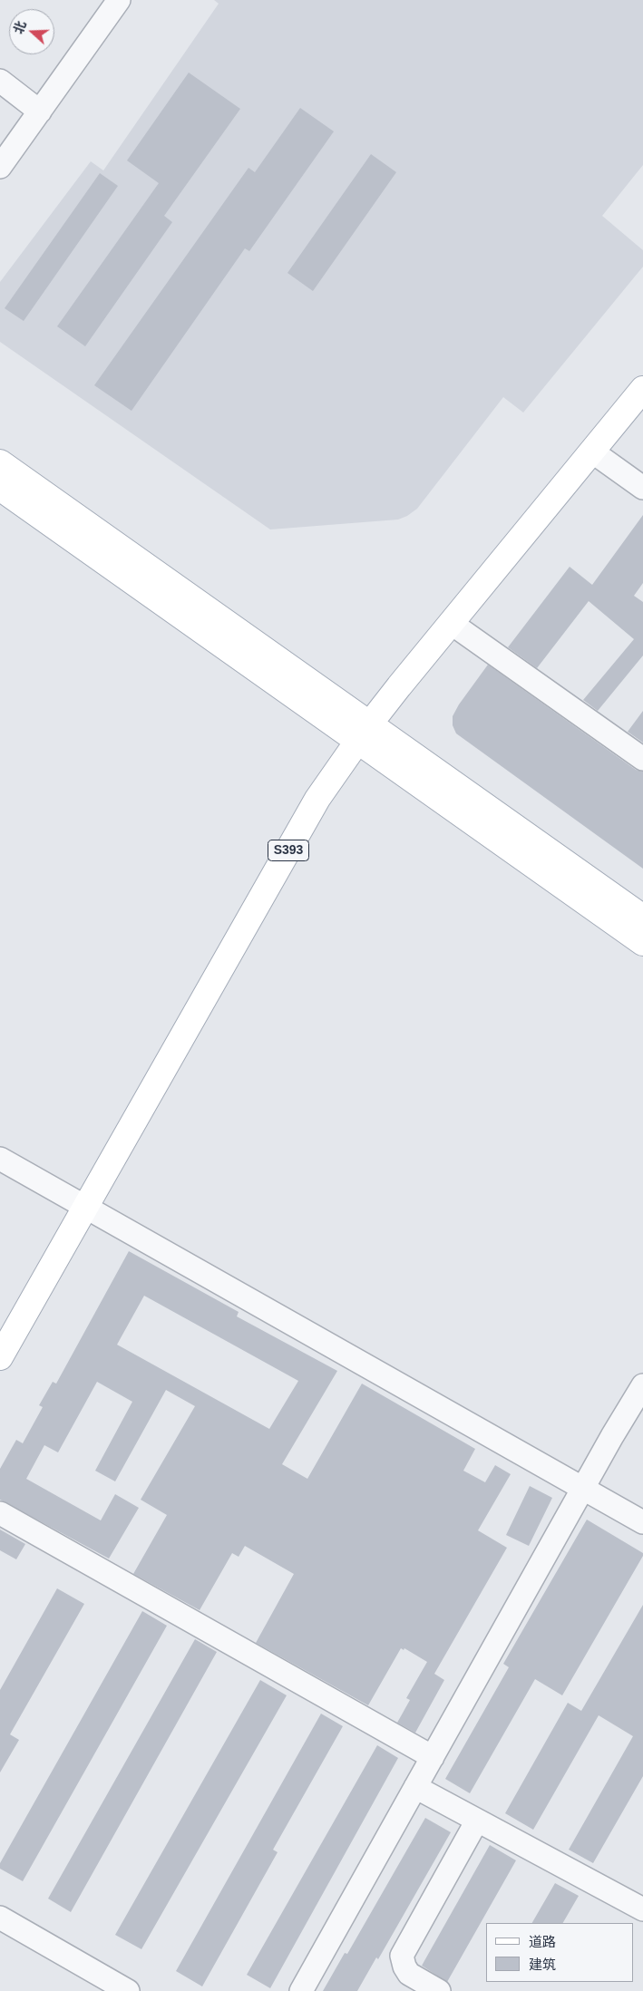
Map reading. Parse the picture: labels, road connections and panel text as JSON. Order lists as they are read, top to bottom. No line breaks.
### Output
{"streets":{"main road":["S393"]},"legend":["道路","建筑"],"north":"left"}
